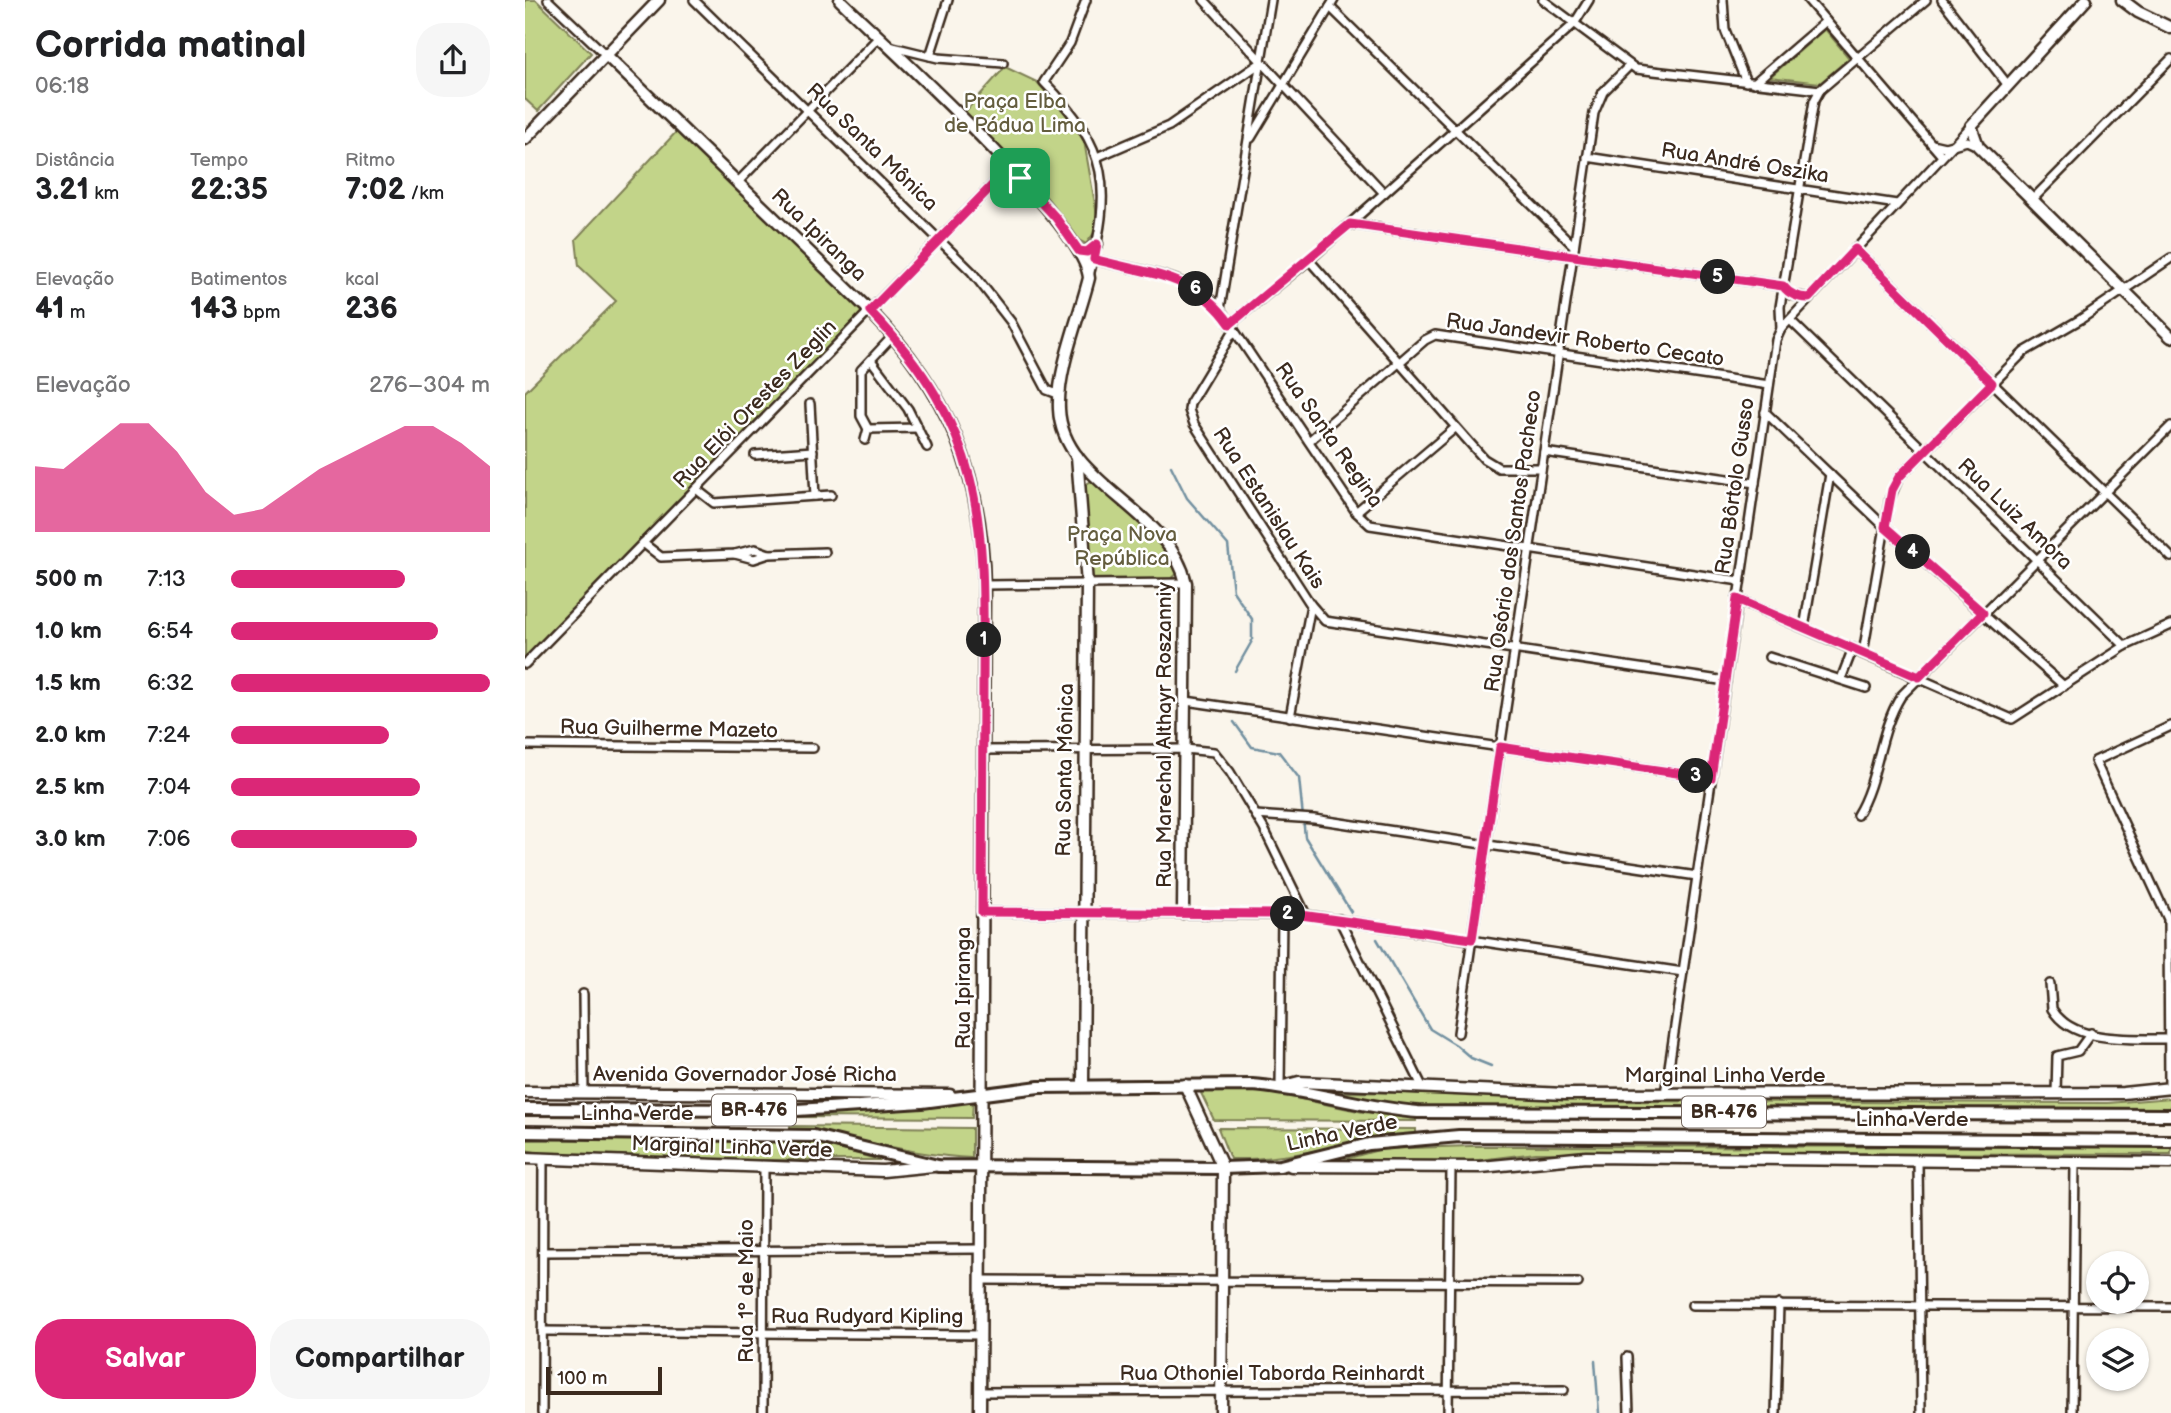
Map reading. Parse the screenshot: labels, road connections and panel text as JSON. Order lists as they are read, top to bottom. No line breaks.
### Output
{"streets":{"highway":["BR-476","Linha Verde"],"main road":["Rua Santa Mônica","Rua Ipiranga","Rua Marechal Althayr Roszanniy","Avenida Governador José Richa","Marginal Linha Verde"],"street":["Rua André Oszika","Rua Jandevir Roberto Cecato","Rua Elói Orestes Zeglin","Rua Santa Regina","Rua Bôrtolo Gusso","Rua Estanislau Kais","Rua Luiz Amora","Rua Osório dos Santos Pacheco","Rua Guilherme Mazeto","Rua 1º de Maio","Rua Rudyard Kipling","Rua Othoniel Taborda Reinhardt"]},"crossings":[["Rua Santa Mônica","Rua Elói Orestes Zeglin"],["Rua Santa Mônica","Rua Marechal Althayr Roszanniy"],["Rua Santa Mônica","Linha Verde"],["Rua André Oszika","Rua Bôrtolo Gusso"],["Rua André Oszika","Rua Osório dos Santos Pacheco"],["Rua Ipiranga","Rua Elói Orestes Zeglin"],["Rua Ipiranga","Linha Verde"],["Rua Ipiranga","Rua Rudyard Kipling"],["Rua Ipiranga","Rua Othoniel Taborda Reinhardt"],["Rua Jandevir Roberto Cecato","Rua Santa Regina"],["Rua Jandevir Roberto Cecato","Rua Bôrtolo Gusso"],["Rua Jandevir Roberto Cecato","Rua Osório dos Santos Pacheco"],["Rua Santa Regina","Rua Bôrtolo Gusso"],["Rua Santa Regina","Rua Estanislau Kais"],["Rua Santa Regina","Rua Osório dos Santos Pacheco"],["Rua Santa Regina","Rua Marechal Althayr Roszanniy"],["Rua Bôrtolo Gusso","Marginal Linha Verde"],["Avenida Governador José Richa","Linha Verde"],["Marginal Linha Verde","Linha Verde"],["Marginal Linha Verde","Rua 1º de Maio"],["Rua 1º de Maio","Rua Rudyard Kipling"]],"parks":["Praça Elba de Pádua Lima","Praça Nova República"],"scale_bar":"100 m","page":{"heading":["Corrida matinal","06:18"],"stats":[["Distância","3.21 km"],["Tempo","22:35"],["Ritmo","7:02 /km"],["Elevação","41 m"],["Batimentos","143 bpm"],["kcal","236"]],"pins":["5","6","4","1","3","2"],"chart":["Elevação","276–304 m"],"list":[{"name":"500 m","note":"7:13"},{"name":"1.0 km","note":"6:54"},{"name":"1.5 km","note":"6:32"},{"name":"2.0 km","note":"7:24"},{"name":"2.5 km","note":"7:04"},{"name":"3.0 km","note":"7:06"}],"buttons":["Salvar","Compartilhar"],"scale":"100 m"}}
